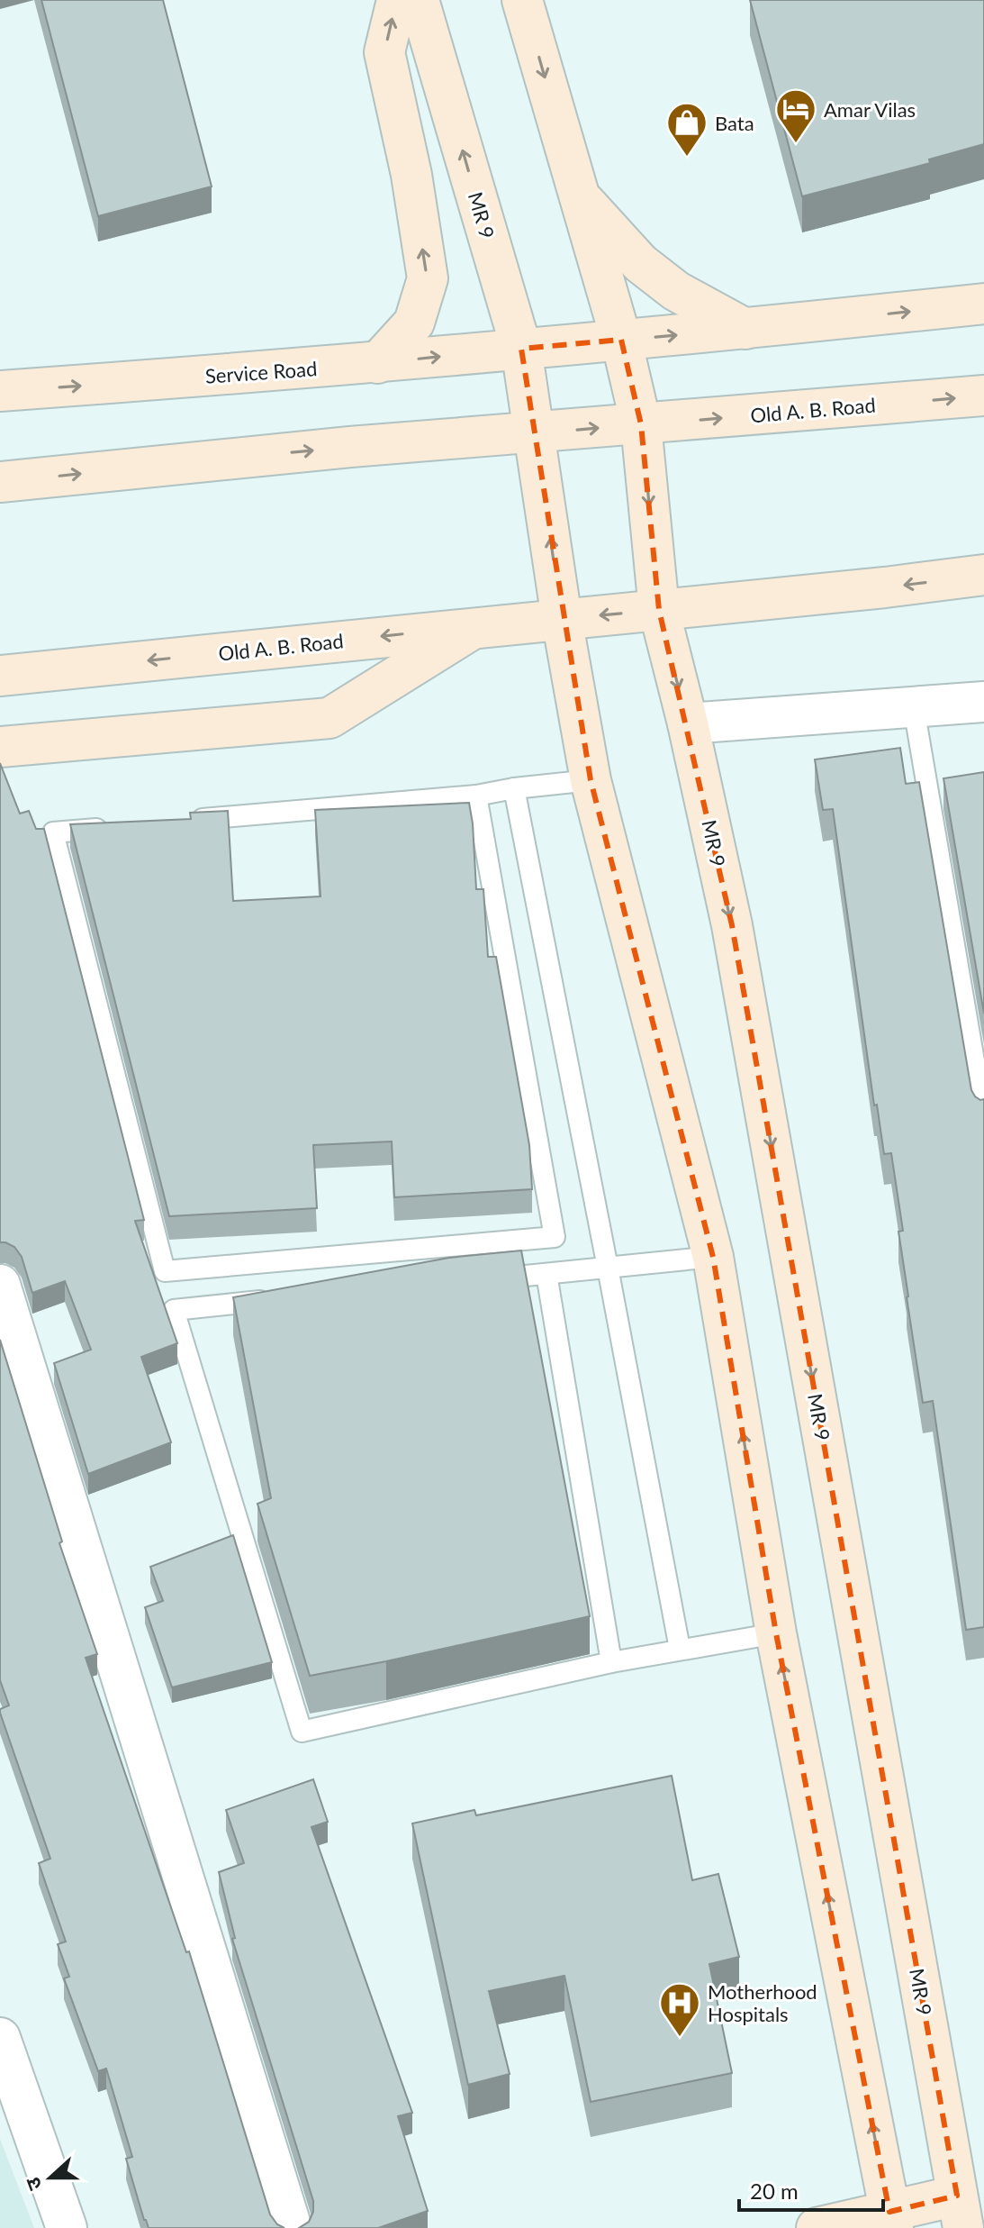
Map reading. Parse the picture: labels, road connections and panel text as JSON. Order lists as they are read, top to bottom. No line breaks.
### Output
{"streets":{"street":["MR 9","Service Road","Old A. B. Road"]},"crossings":[["MR 9","Service Road"],["MR 9","Old A. B. Road"]],"places":{"hotel":["Amar Vilas"],"shop":["Bata"],"hospital":["Motherhood Hospitals"]},"scale_bar":"20 m","north":"left"}
